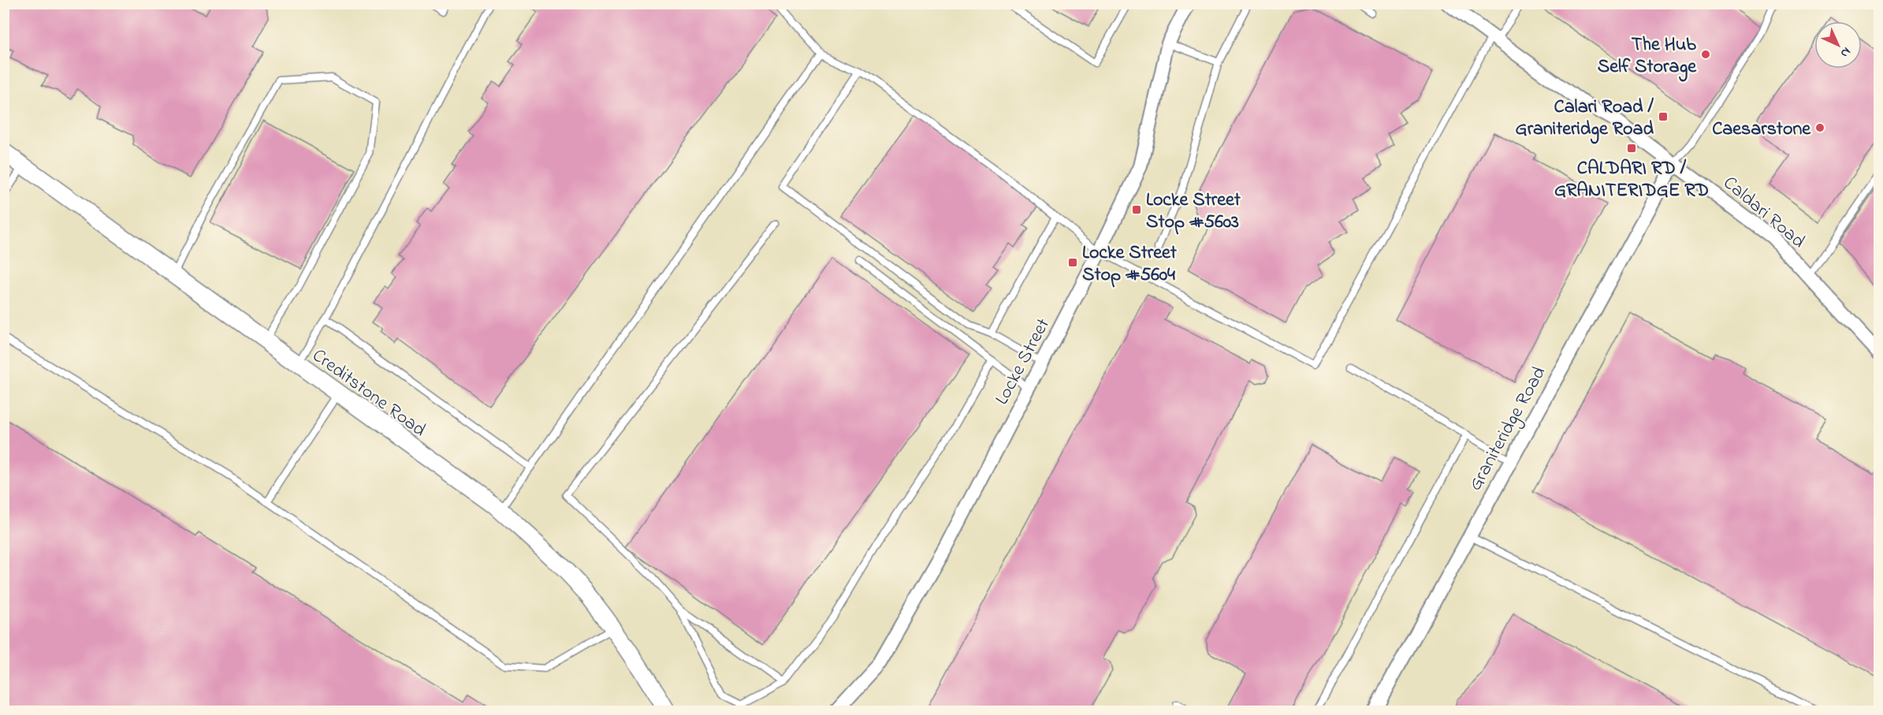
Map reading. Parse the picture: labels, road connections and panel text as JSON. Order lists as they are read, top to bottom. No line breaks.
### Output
{"streets":{"street":["Caldari Road","Locke Street","Creditstone Road","Graniteridge Road"]},"crossings":[["Caldari Road","Graniteridge Road"]],"places":{"other":["The Hub Self Storage","Caesarstone"],"transit":["Calari Road / Graniteridge Road","CALDARI RD / GRANITERIDGE RD","Locke Street Stop #5603","Locke Street Stop #5604"]},"north":"bottom right"}
